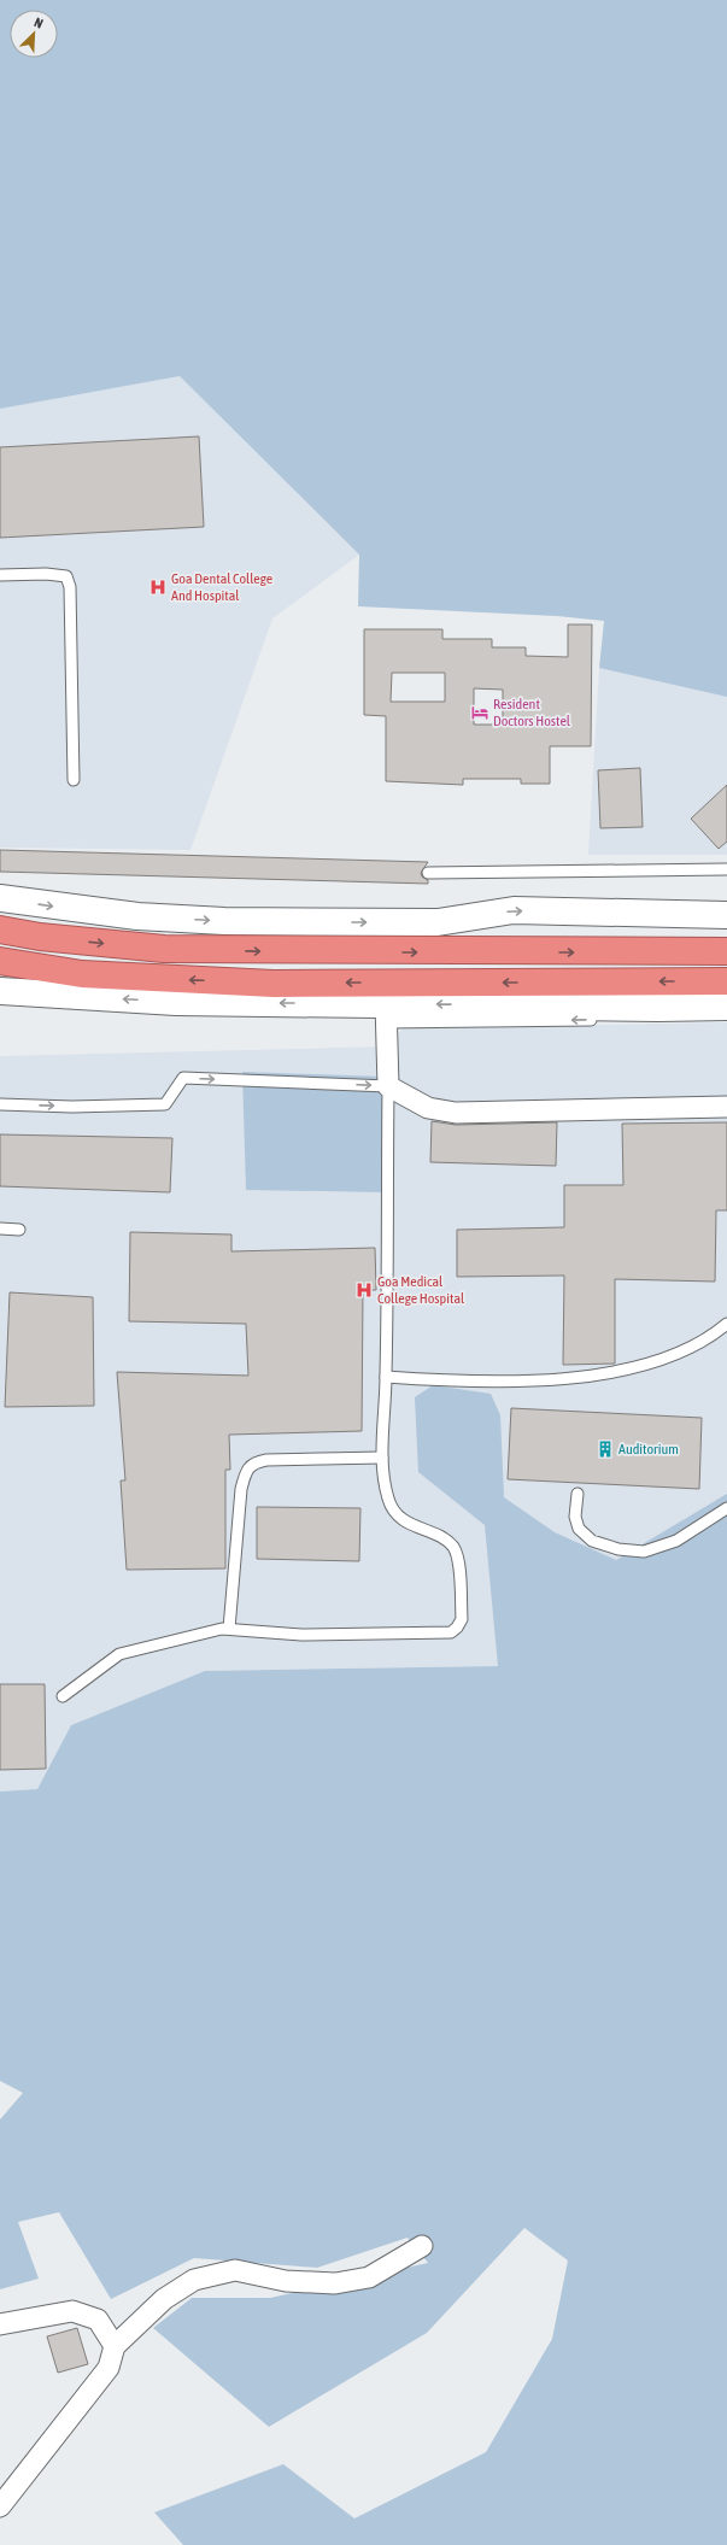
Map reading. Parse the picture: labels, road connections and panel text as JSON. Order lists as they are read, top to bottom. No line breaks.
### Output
{"places":{"hospital":["Goa Dental College And Hospital","Goa Medical College Hospital"],"hotel":["Resident Doctors Hostel"],"building":["Auditorium"]},"north":"top right"}
